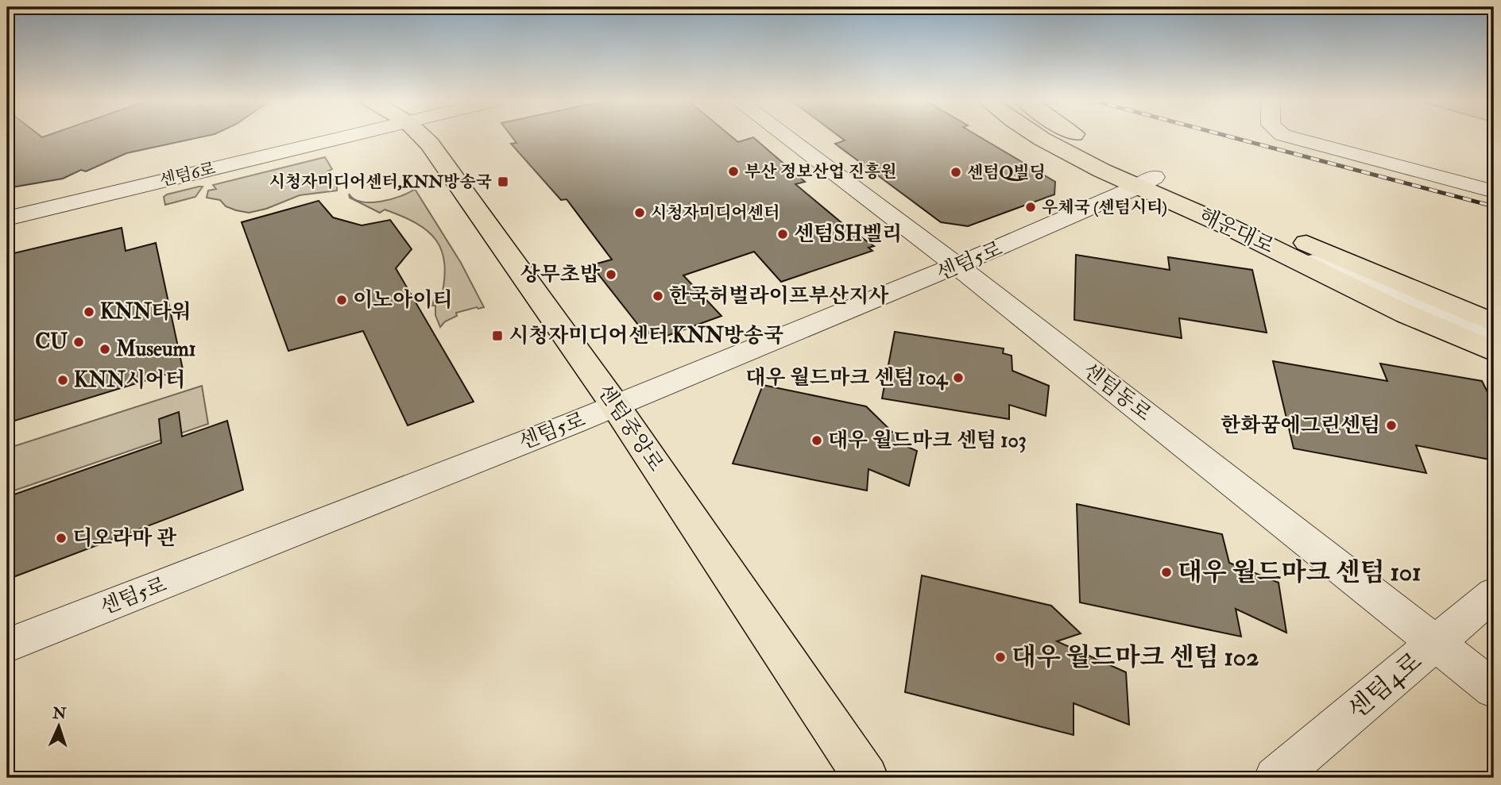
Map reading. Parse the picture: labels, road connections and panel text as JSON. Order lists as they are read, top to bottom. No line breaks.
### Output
{"streets":{"main road":["해운대로","센텀중앙로"],"street":["센텀6로","센텀5로","센텀동로","센텀4로"]},"crossings":[["해운대로","센텀5로"],["센텀5로","센텀동로"],["센텀5로","센텀중앙로"],["센텀동로","센텀4로"]],"places":{"other":["부산 정보산업 진흥원","센텀Q빌딩","우체국 (센텀시티)","시청자미디어센터","센텀SH벨리","상무초밥","한국허벌라이프부산지사","이노아이티","KNN타워","CU","Museum1","대우 월드마크 센텀 104","KNN시어터","한화꿈에그린센텀","대우 월드마크 센텀 103","디오라마 관","대우 월드마크 센텀 101","대우 월드마크 센텀 102"],"transit":["시청자미디어센터,KNN방송국","시청자미디어센터.KNN방송국"]},"north":"top"}
